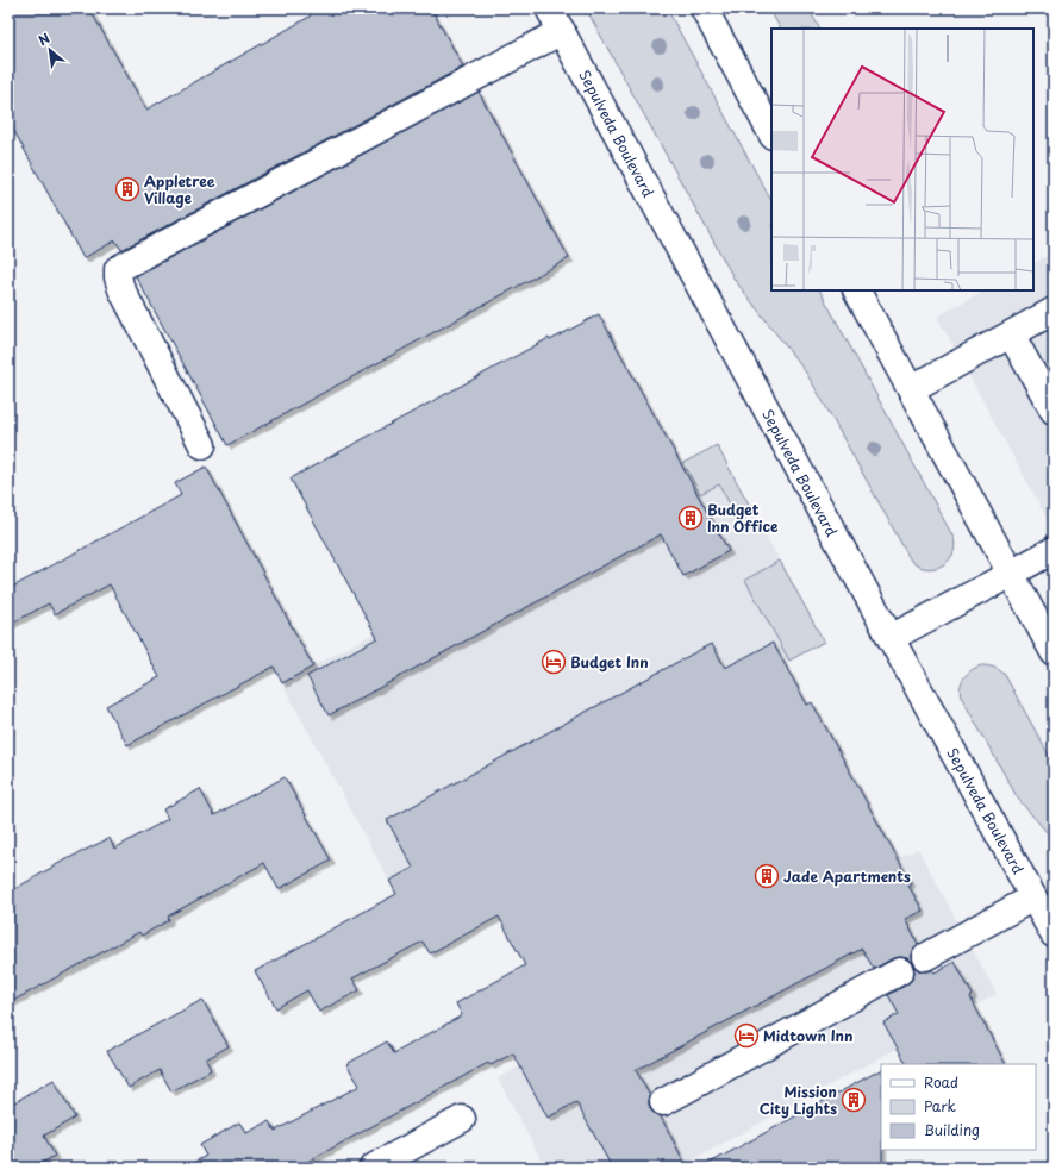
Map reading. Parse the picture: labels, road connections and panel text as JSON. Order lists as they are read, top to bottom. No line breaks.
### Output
{"streets":{"main road":["Sepulveda Boulevard"]},"places":{"building":["Appletree Village","Budget Inn Office","Jade Apartments","Mission City Lights"],"hotel":["Budget Inn","Midtown Inn"]},"legend":["Road","Park","Building"],"north":"top left"}
